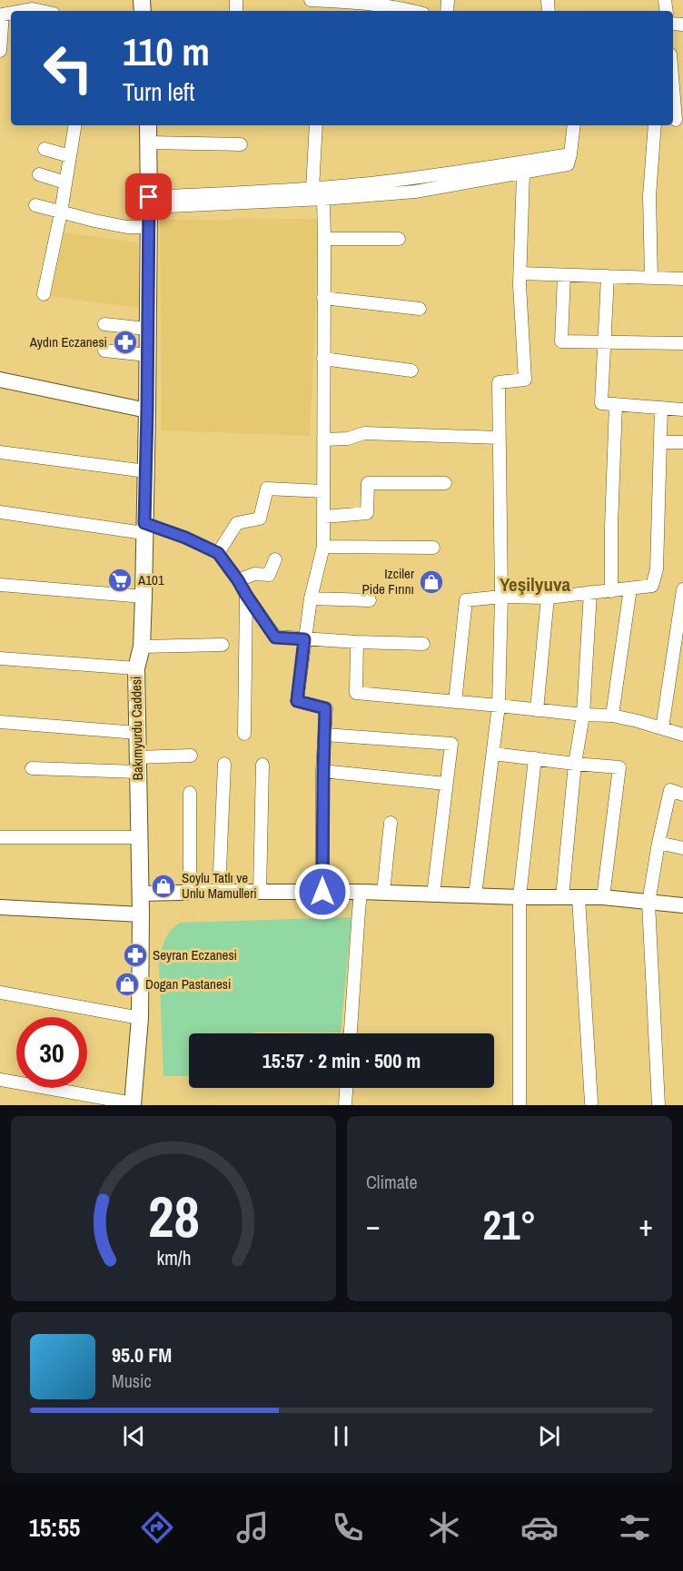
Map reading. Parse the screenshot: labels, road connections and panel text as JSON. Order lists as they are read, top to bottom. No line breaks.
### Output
{"streets":{"main road":["Bakımyurdu Caddesi"]},"districts":["Yeşilyuva"],"places":{"pharmacy":["Aydın Eczanesi","Seyran Eczanesi"],"supermarket":["A101"],"shop":["Izciler Pide Fırını","Soylu Tatlı ve Unlu Mamulleri","Dogan Pastanesi"]},"page":{"turn":["110 m","Turn left"],"limit":"30","trip":"15:57 · 2 min · 500 m","tile":"Climate","heat":["−","21°","+"],"song":["95.0 FM","Music"],"tabs":"15:55","gauge":["28","km/h"]}}
